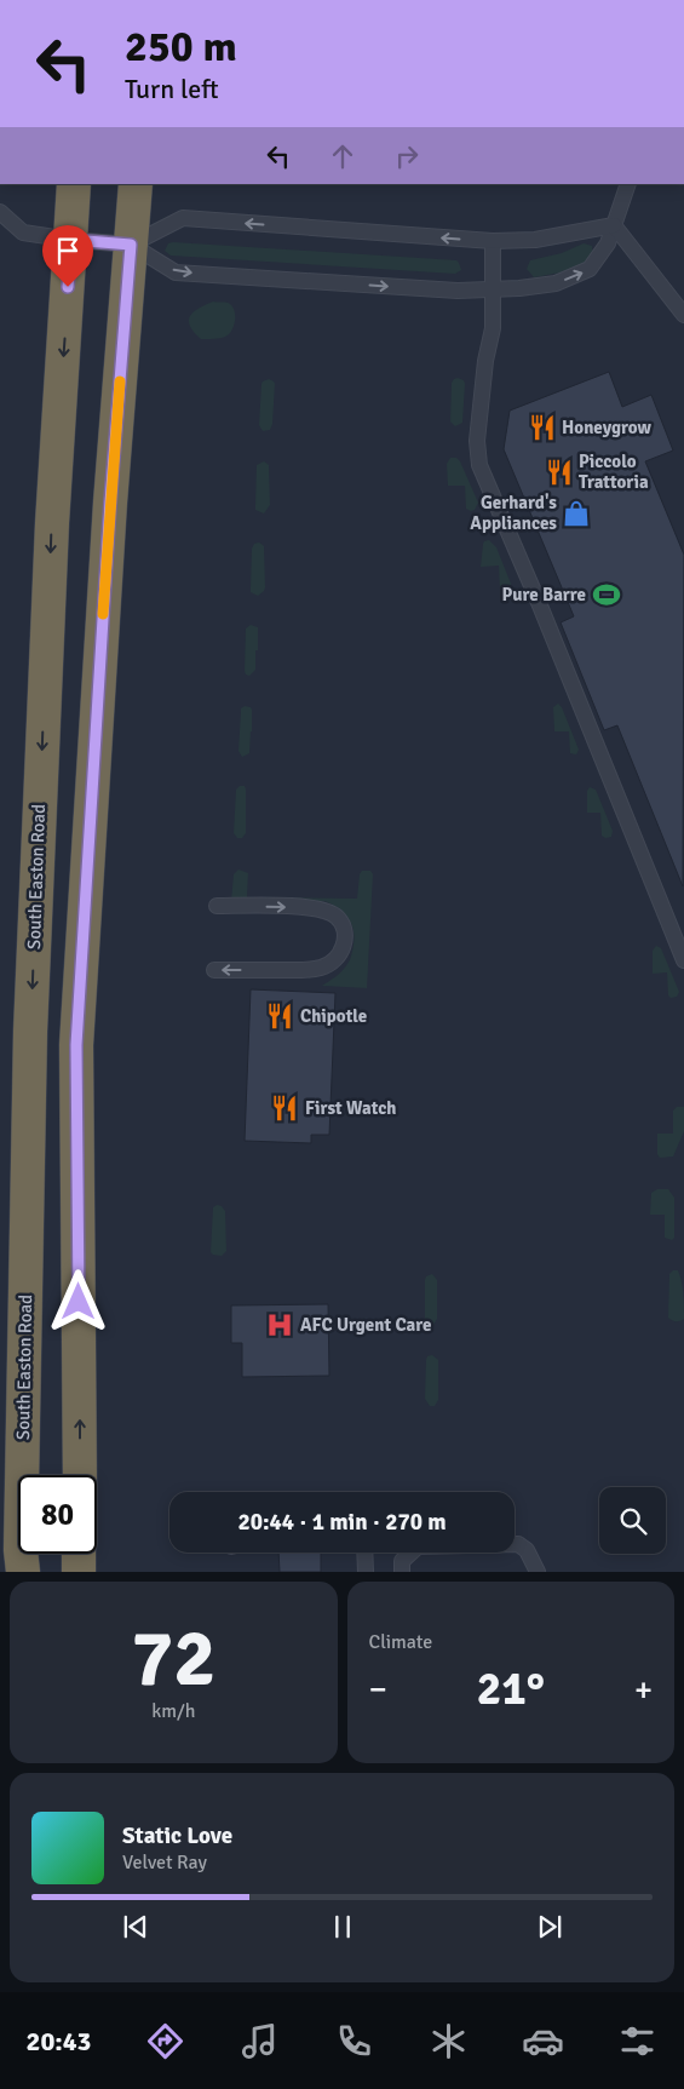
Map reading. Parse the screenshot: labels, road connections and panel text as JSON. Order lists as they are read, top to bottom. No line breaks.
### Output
{"streets":{"highway":["South Easton Road"]},"places":{"restaurant":["Honeygrow","Piccolo Trattoria","Chipotle","First Watch"],"shop":["Gerhard's Appliances"],"sports":["Pure Barre"],"hospital":["AFC Urgent Care"]},"page":{"turn":["250 m","Turn left"],"limit":"80","trip":"20:44 · 1 min · 270 m","tile":[["72","km/h"],"Climate"],"heat":["−","21°","+"],"song":["Static Love","Velvet Ray"],"tabs":"20:43"}}
